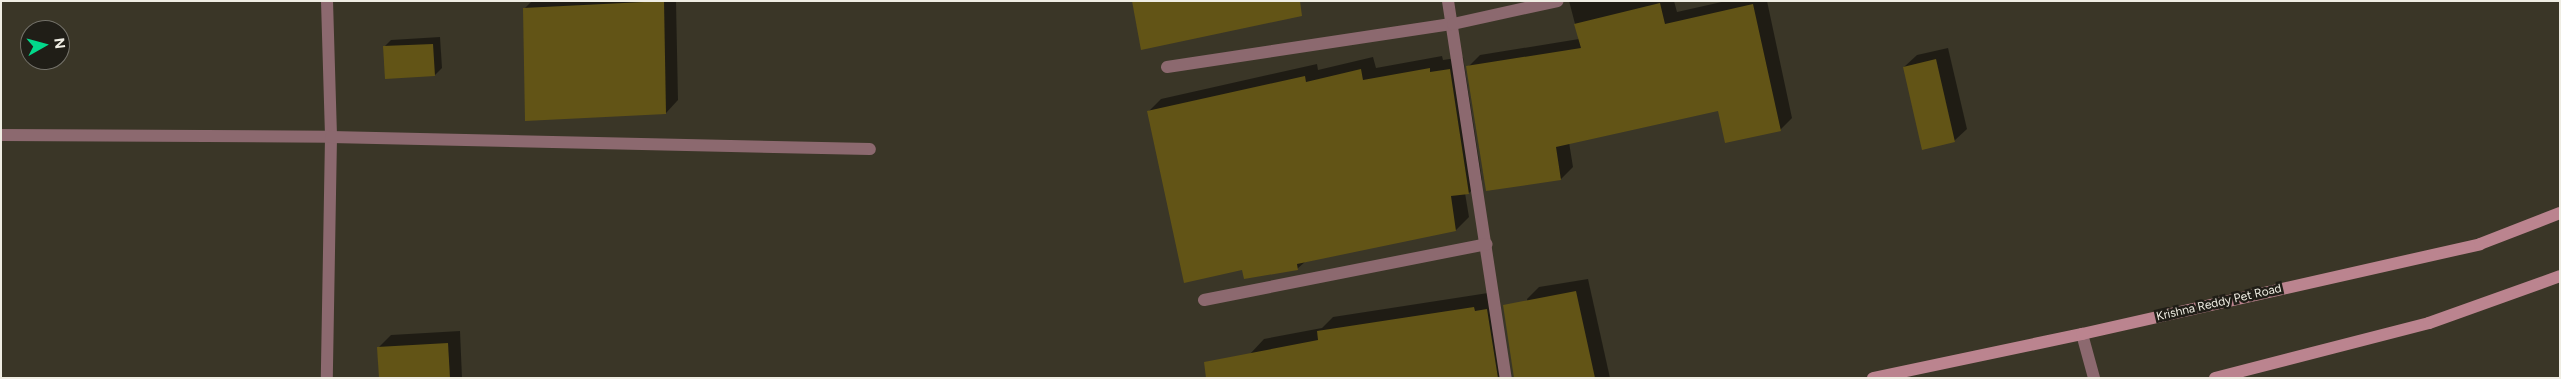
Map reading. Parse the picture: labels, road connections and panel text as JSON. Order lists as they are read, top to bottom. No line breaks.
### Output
{"streets":{"main road":["Krishna Reddy Pet Road"]},"north":"right"}
